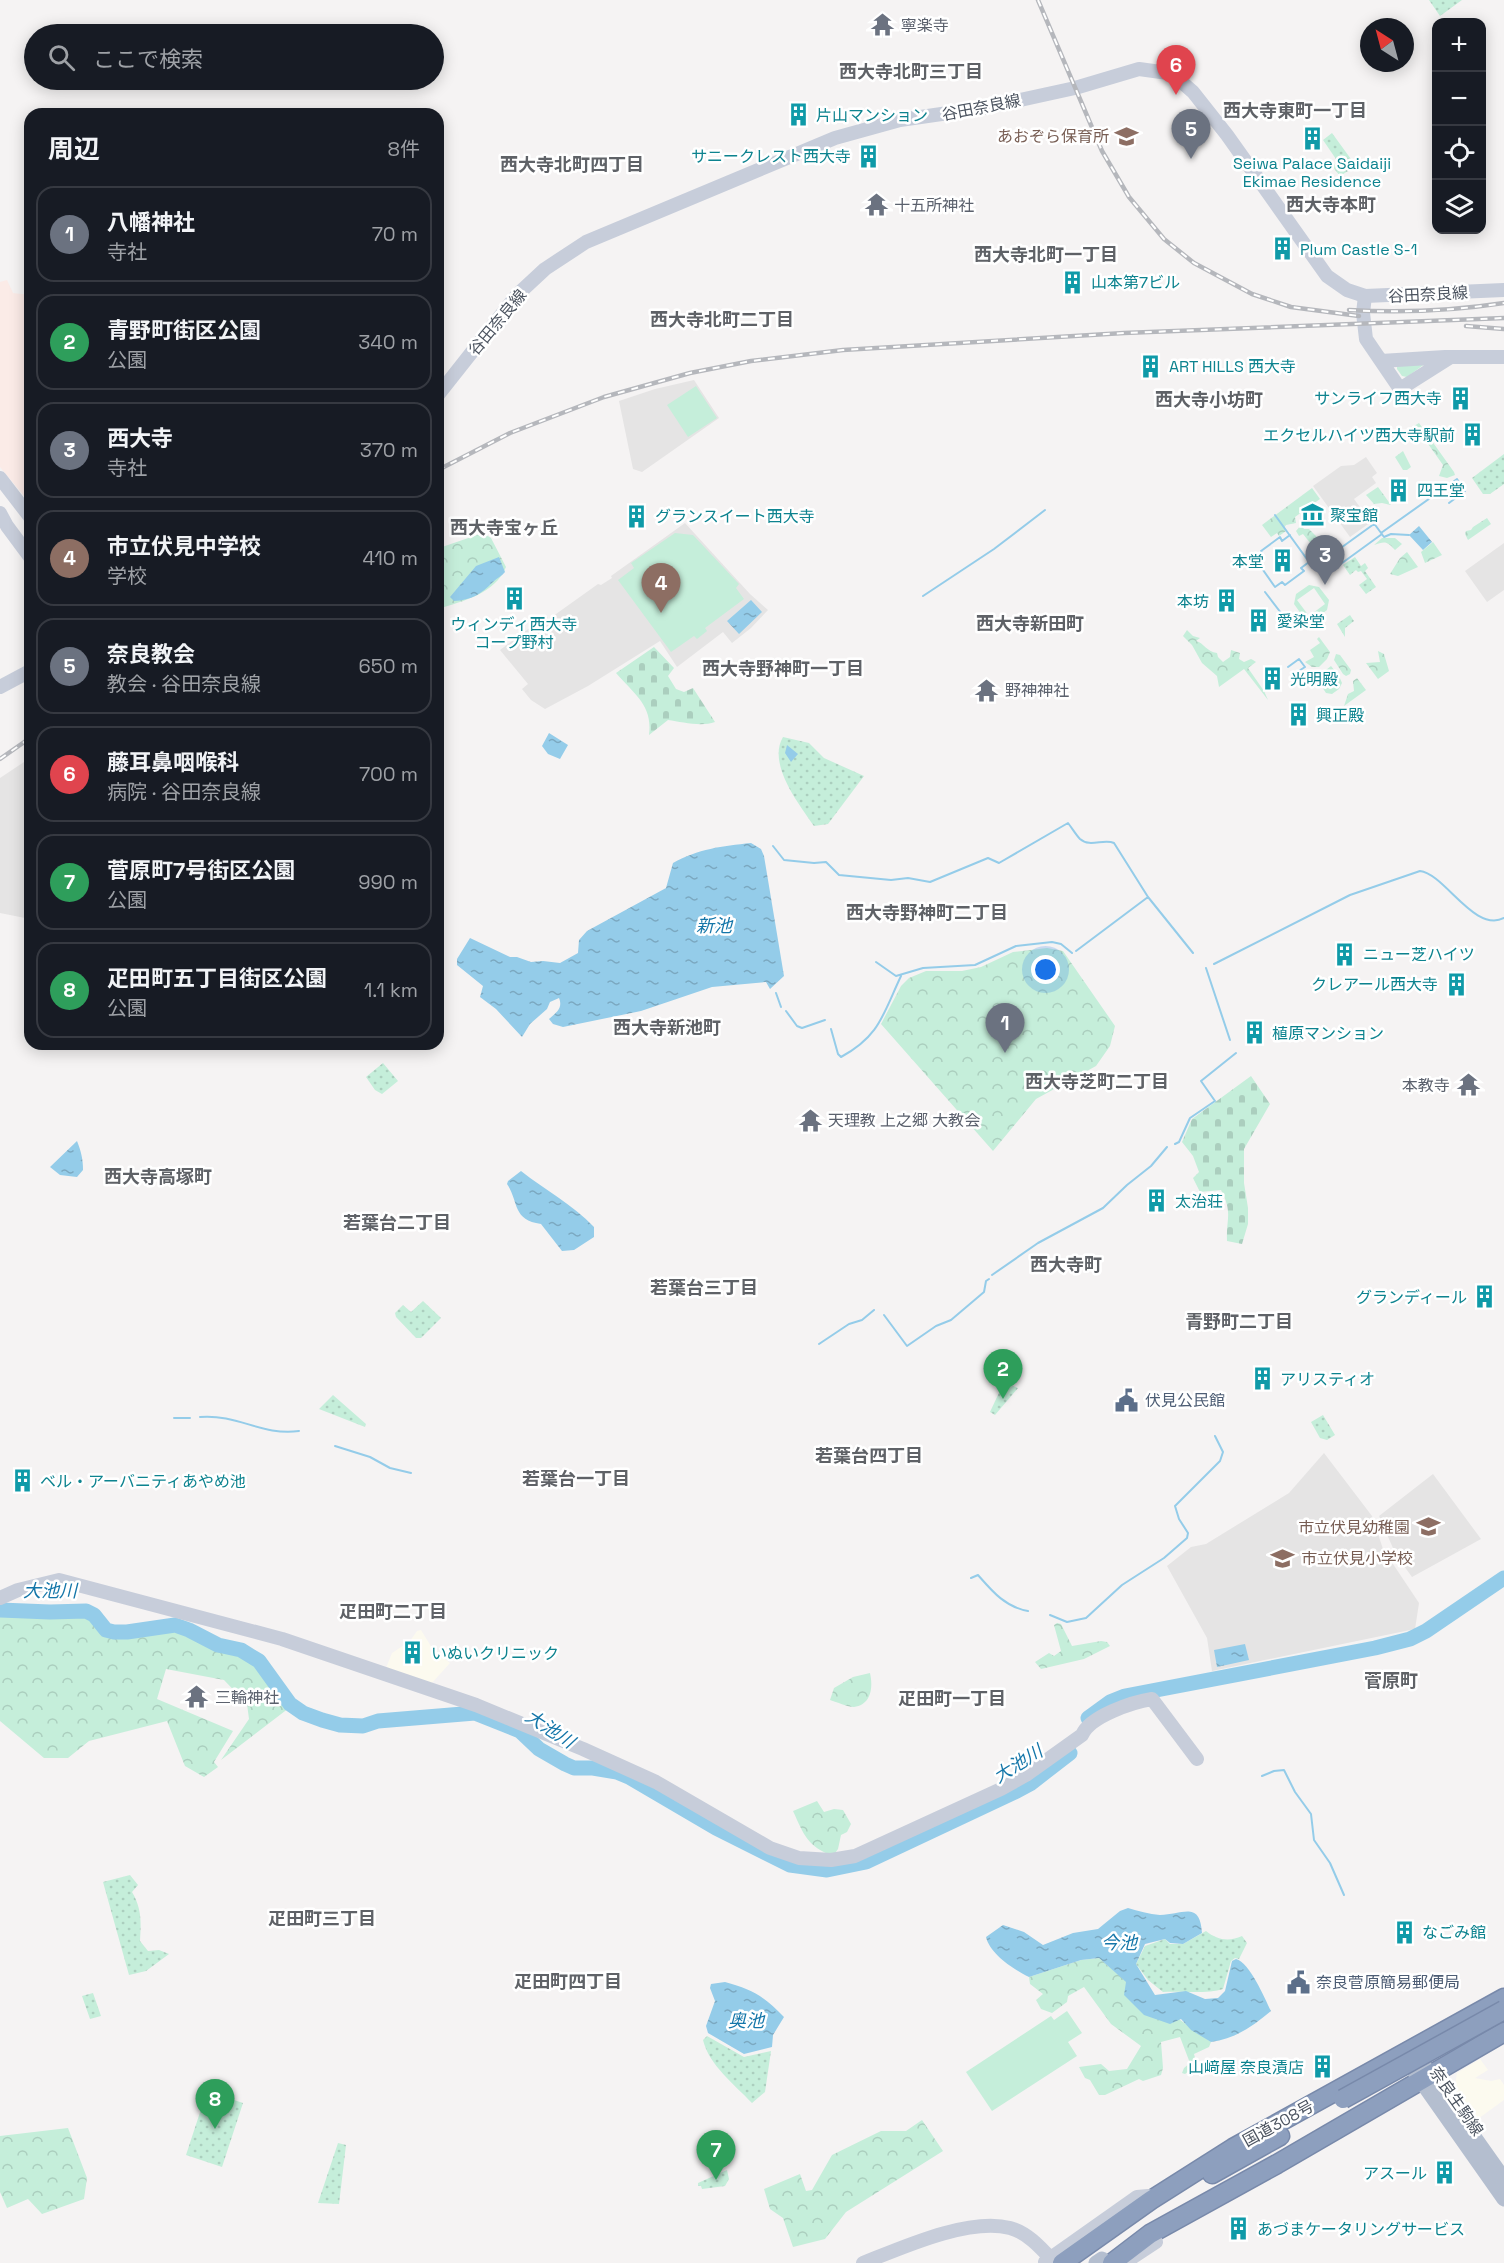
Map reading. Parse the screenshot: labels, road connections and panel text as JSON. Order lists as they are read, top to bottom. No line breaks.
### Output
{"streets":{"highway":["国道308号"],"main road":["奈良生駒線"],"street":["谷田奈良線"]},"crossings":[["奈良生駒線","国道308号"]],"districts":["西大寺北町三丁目","西大寺東町一丁目","西大寺北町四丁目","西大寺本町","西大寺北町一丁目","西大寺北町二丁目","西大寺小坊町","西大寺宝ヶ丘","西大寺新田町","西大寺野神町一丁目","西大寺野神町二丁目","西大寺新池町","西大寺芝町二丁目","西大寺高塚町","若葉台二丁目","西大寺町","若葉台三丁目","青野町二丁目","若葉台四丁目","若葉台一丁目","疋田町二丁目","菅原町","疋田町一丁目","疋田町三丁目","疋田町四丁目"],"water":["新池","大池川","今池","奥池"],"places":{"temple":["寧楽寺","十五所神社","野神神社","本教寺","天理教 上之郷 大教会","三輪神社"],"building":["片山マンション","Seiwa Palace Saidaiji Ekimae Residence","サニークレスト西大寺","Plum Castle S-1","山本第7ビル","ART HILLS 西大寺","サンライフ西大寺","エクセルハイツ西大寺駅前","四王堂","グランスイート西大寺","本堂","ウィンディ西大寺 コープ野村","本坊","愛染堂","光明殿","興正殿","ニュー芝ハイツ","クレアール西大寺","植原マンション","太治荘","グランディール","アリスティオ","ベル・アーバニティあやめ池","いぬいクリニック","なごみ館","山﨑屋 奈良漬店","アスール","あづまケータリングサービス"],"school or university":["あおぞら保育所","市立伏見幼稚園","市立伏見小学校"],"museum":["聚宝館"],"public building":["伏見公民館","奈良菅原簡易郵便局"]},"north":"top left","page":{"map_buttons":["+","−"],"search":"ここで検索","pins":["6","5","3","4","1","2","8","7"],"heading":["周辺","8件"],"list":[{"mark":"1","name":"八幡神社","note":"寺社","value":"70 m"},{"mark":"2","name":"青野町街区公園","note":"公園","value":"340 m"},{"mark":"3","name":"西大寺","note":"寺社","value":"370 m"},{"mark":"4","name":"市立伏見中学校","note":"学校","value":"410 m"},{"mark":"5","name":"奈良教会","note":"教会 · 谷田奈良線","value":"650 m"},{"mark":"6","name":"藤耳鼻咽喉科","note":"病院 · 谷田奈良線","value":"700 m"},{"mark":"7","name":"菅原町7号街区公園","note":"公園","value":"990 m"},{"mark":"8","name":"疋田町五丁目街区公園","note":"公園","value":"1.1 km"}]}}
